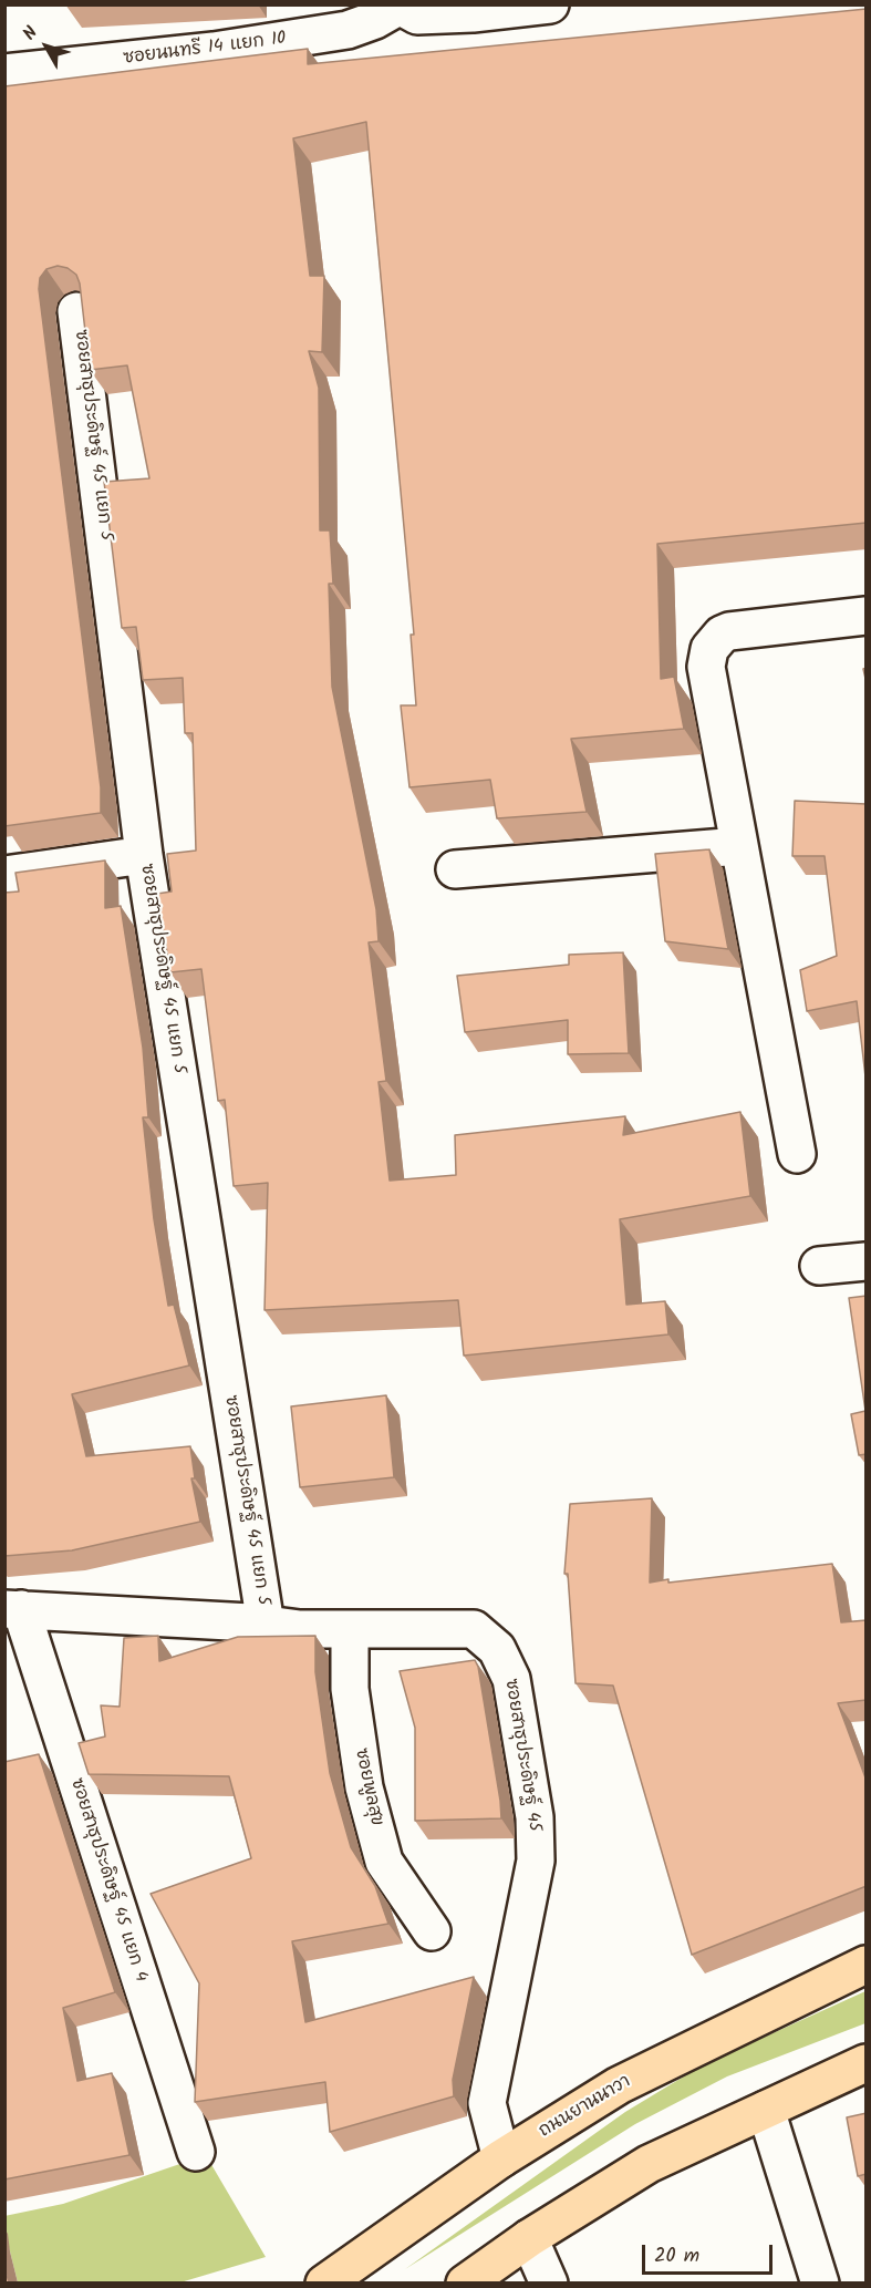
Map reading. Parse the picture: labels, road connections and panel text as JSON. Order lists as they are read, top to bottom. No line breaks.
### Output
{"streets":{"main road":["ถนนยานนาวา"],"street":["ซอยนนทรี 14 แยก 10","ซอยสาธุประดิษฐ์ 45 แยก 5","ซอยสาธุประดิษฐ์ 45","ซอยพูลสุข","ซอยสาธุประดิษฐ์ 45 แยก 4"]},"crossings":[["ซอยสาธุประดิษฐ์ 45 แยก 5","ซอยสาธุประดิษฐ์ 45"],["ซอยสาธุประดิษฐ์ 45","ซอยพูลสุข"],["ซอยสาธุประดิษฐ์ 45","ซอยสาธุประดิษฐ์ 45 แยก 4"],["ซอยสาธุประดิษฐ์ 45","ถนนยานนาวา"]],"scale_bar":"20 m","north":"top left"}
